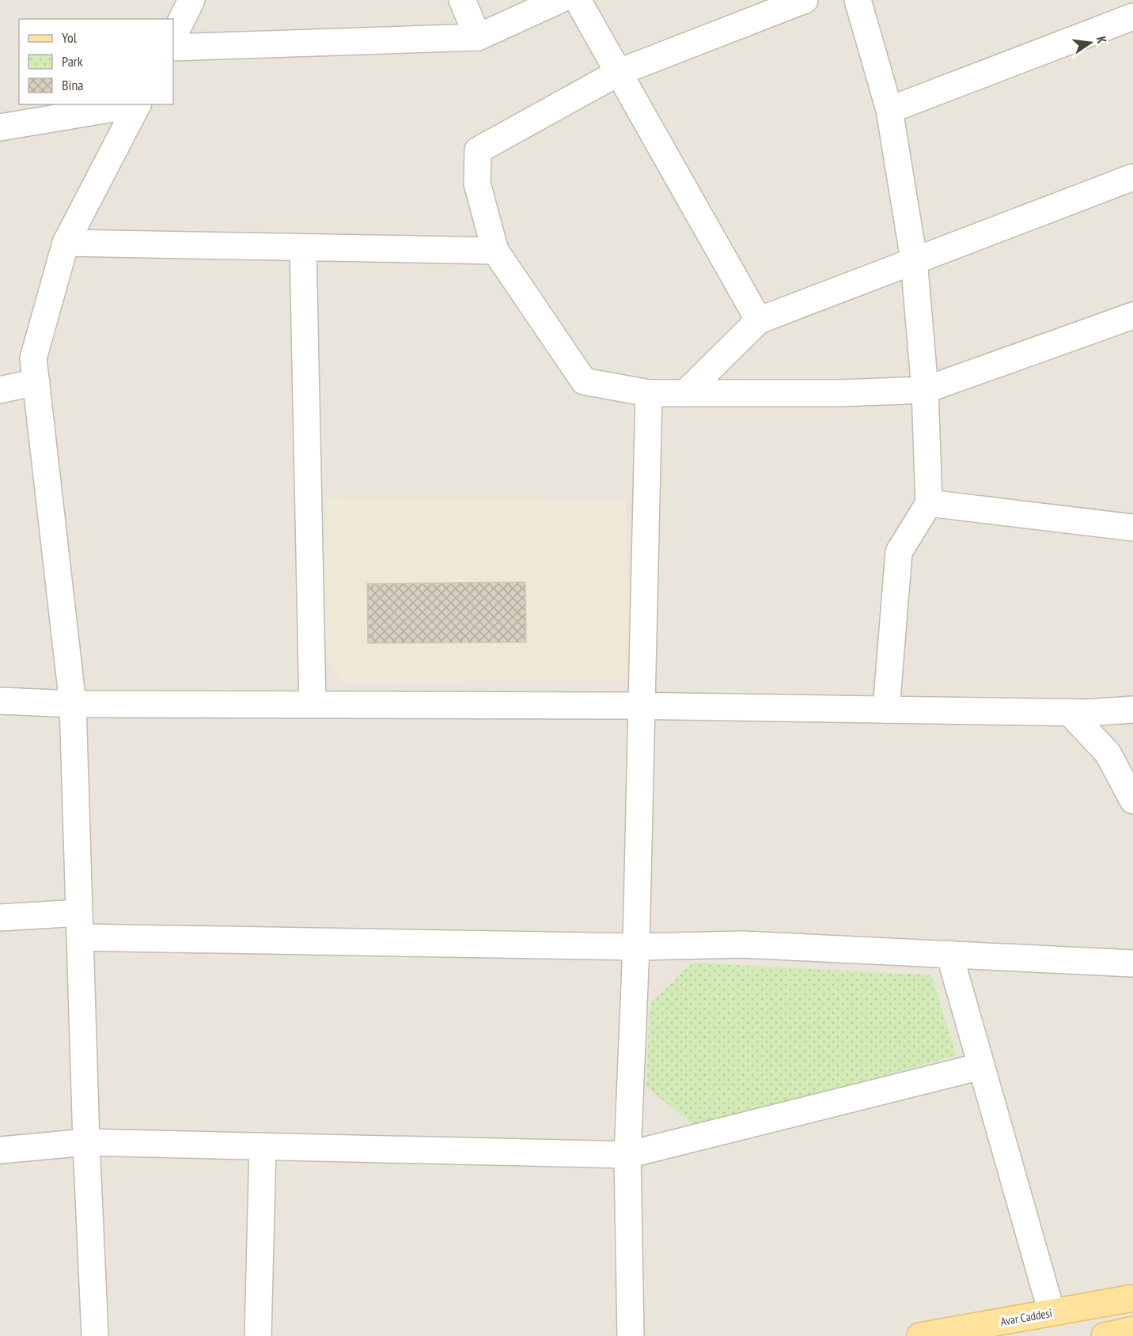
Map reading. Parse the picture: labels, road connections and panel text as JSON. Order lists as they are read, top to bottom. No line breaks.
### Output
{"streets":{"main road":["Avar Caddesi"]},"legend":["Yol","Park","Bina"],"north":"right"}
